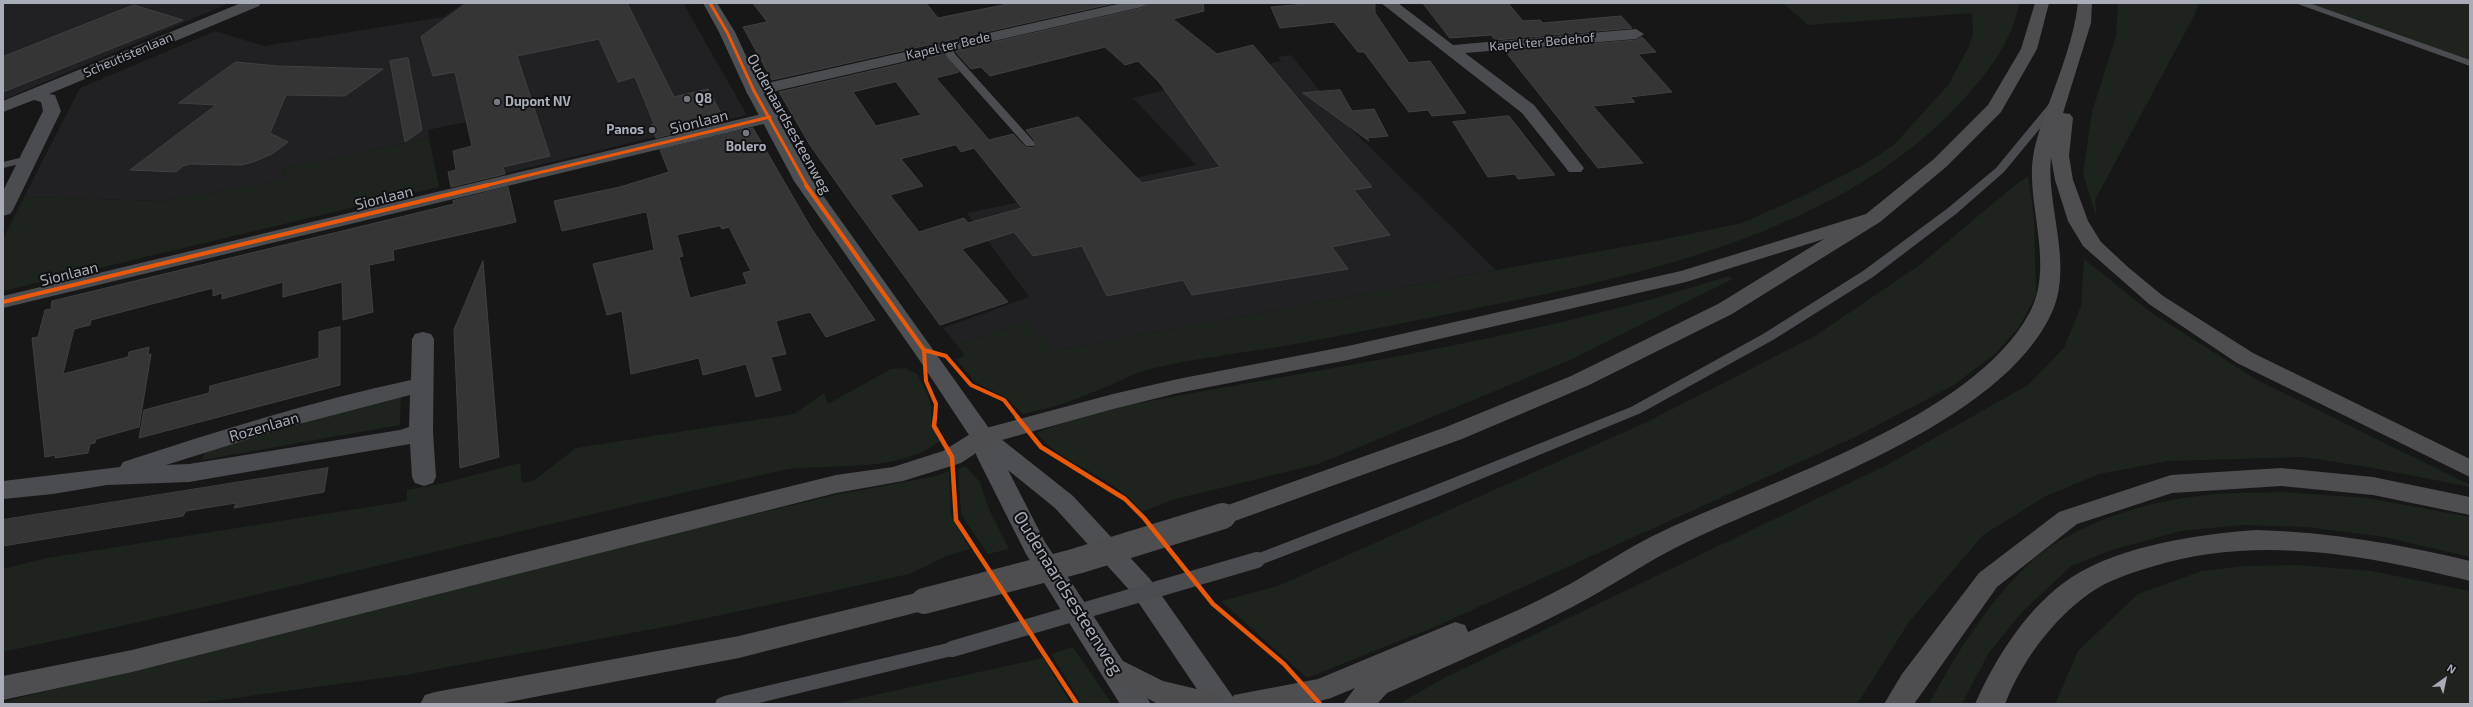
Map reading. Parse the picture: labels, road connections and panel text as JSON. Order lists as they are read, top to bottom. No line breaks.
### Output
{"streets":{"main road":["Oudenaardsesteenweg"],"street":["Kapel ter Bedehof","Kapel ter Bede","Scheutistenlaan","Sionlaan","Rozenlaan"]},"crossings":[["Kapel ter Bede","Oudenaardsesteenweg"],["Sionlaan","Oudenaardsesteenweg"]],"places":["Q8","Dupont NV","Panos","Bolero"],"north":"top right"}
